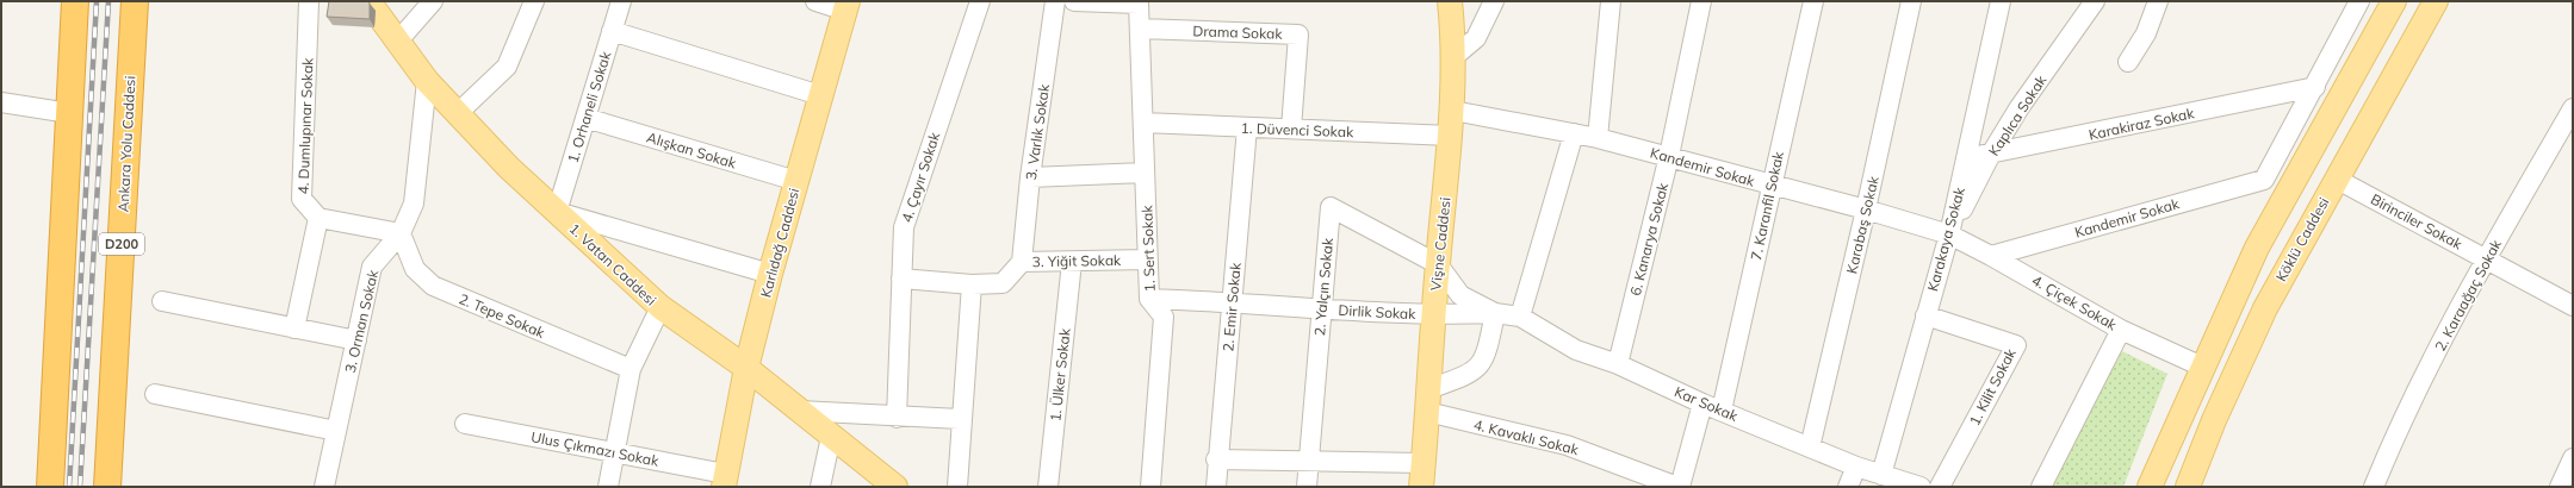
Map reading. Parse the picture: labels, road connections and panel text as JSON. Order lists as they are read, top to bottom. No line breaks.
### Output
{"streets":{"highway":["Ankara Yolu Caddesi","D200"],"main road":["Köklü Caddesi","Karlıdağ Caddesi","Vişne Caddesi","1. Vatan Caddesi"],"street":["Drama Sokak","1. Orhaneli Sokak","Kaplıca Sokak","Karakiraz Sokak","4. Dumlupınar Sokak","1. Düvenci Sokak","3. Varlık Sokak","Alışkan Sokak","Kandemir Sokak","4. Çayır Sokak","7. Karanfil Sokak","Birinciler Sokak","Karabaş Sokak","6. Kanarya Sokak","Karakaya Sokak","1. Sert Sokak","3. Yiğit Sokak","2. Yalçın Sokak","2. Karaağaç Sokak","4. Çiçek Sokak","2. Emir Sokak","Dirlik Sokak","2. Tepe Sokak","3. Orman Sokak","1. Ülker Sokak","1. Kilit Sokak","Kar Sokak","4. Kavaklı Sokak","Ulus Çıkmazı Sokak"]},"crossings":[["Drama Sokak","1. Düvenci Sokak"],["Drama Sokak","1. Sert Sokak"],["1. Orhaneli Sokak","Alışkan Sokak"],["1. Orhaneli Sokak","1. Vatan Caddesi"],["Kaplıca Sokak","Karakiraz Sokak"],["Kaplıca Sokak","Kandemir Sokak"],["Kaplıca Sokak","Karakaya Sokak"],["Kaplıca Sokak","4. Çiçek Sokak"],["Karakiraz Sokak","Kandemir Sokak"],["Karakiraz Sokak","Karakaya Sokak"],["1. Düvenci Sokak","Vişne Caddesi"],["1. Düvenci Sokak","1. Sert Sokak"],["1. Düvenci Sokak","2. Emir Sokak"],["3. Varlık Sokak","3. Yiğit Sokak"],["Alışkan Sokak","Karlıdağ Caddesi"],["Kandemir Sokak","7. Karanfil Sokak"],["Kandemir Sokak","Karabaş Sokak"],["Kandemir Sokak","6. Kanarya Sokak"],["Kandemir Sokak","Karakaya Sokak"],["Kandemir Sokak","Vişne Caddesi"],["Kandemir Sokak","4. Çiçek Sokak"],["4. Çayır Sokak","3. Yiğit Sokak"],["7. Karanfil Sokak","Kar Sokak"],["Birinciler Sokak","Köklü Caddesi"],["Birinciler Sokak","2. Karaağaç Sokak"],["Karabaş Sokak","Kar Sokak"],["6. Kanarya Sokak","Kar Sokak"],["Karakaya Sokak","4. Çiçek Sokak"],["Karakaya Sokak","1. Kilit Sokak"],["Karakaya Sokak","Kar Sokak"],["Karlıdağ Caddesi","1. Vatan Caddesi"],["Karlıdağ Caddesi","Ulus Çıkmazı Sokak"],["Vişne Caddesi","2. Yalçın Sokak"],["Vişne Caddesi","Dirlik Sokak"],["Vişne Caddesi","Kar Sokak"],["Vişne Caddesi","4. Kavaklı Sokak"],["1. Sert Sokak","3. Yiğit Sokak"],["1. Sert Sokak","Dirlik Sokak"],["3. Yiğit Sokak","1. Ülker Sokak"],["1. Vatan Caddesi","3. Orman Sokak"],["2. Yalçın Sokak","Dirlik Sokak"],["2. Yalçın Sokak","Kar Sokak"],["2. Emir Sokak","Dirlik Sokak"],["Dirlik Sokak","Kar Sokak"],["2. Tepe Sokak","3. Orman Sokak"],["Kar Sokak","4. Kavaklı Sokak"]]}
